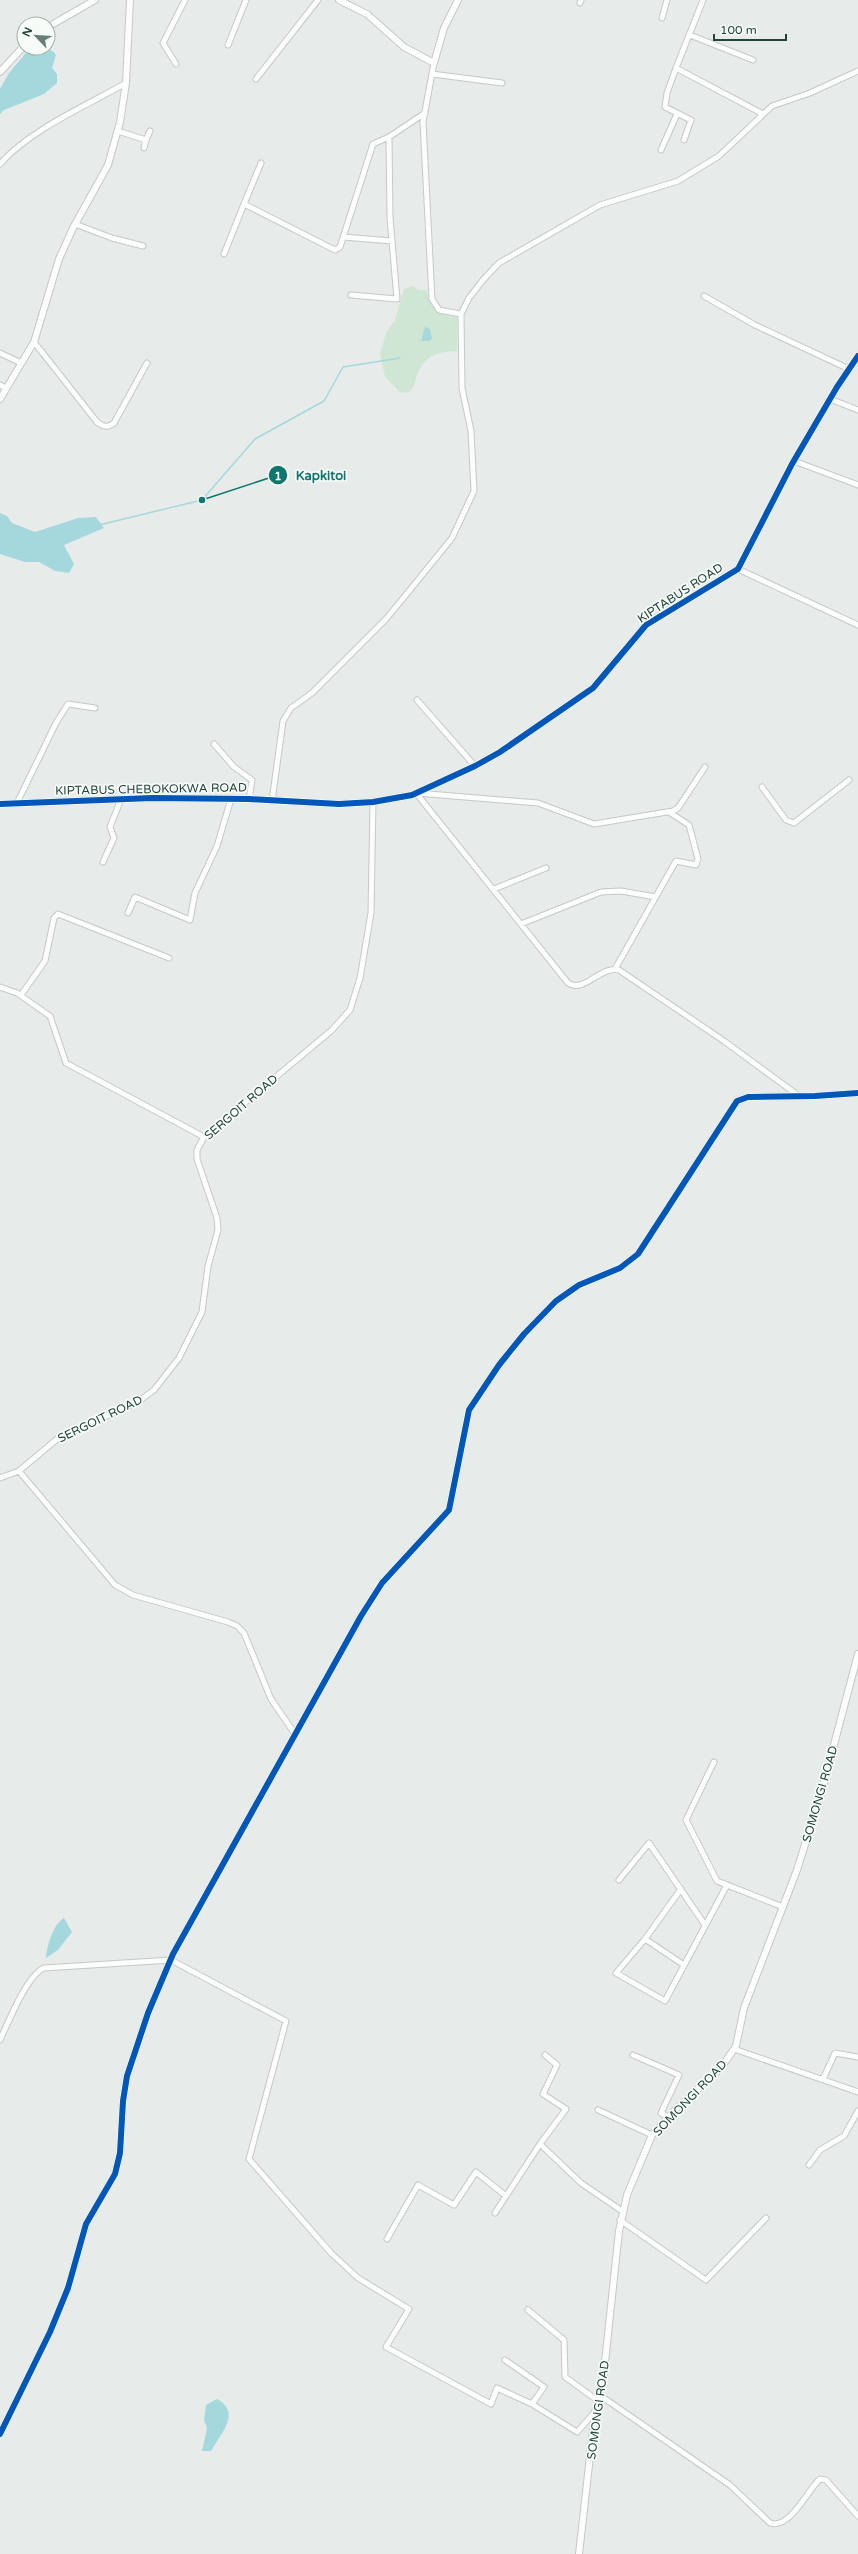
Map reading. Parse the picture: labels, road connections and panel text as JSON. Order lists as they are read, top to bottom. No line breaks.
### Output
{"streets":{"street":["KIPTABUS ROAD","KIPTABUS CHEBOKOKWA ROAD","SERGOIT ROAD","SOMONGI ROAD"]},"crossings":[["KIPTABUS ROAD","KIPTABUS CHEBOKOKWA ROAD"],["KIPTABUS ROAD","SERGOIT ROAD"],["KIPTABUS CHEBOKOKWA ROAD","SERGOIT ROAD"]],"places":["Kapkitoi"],"scale_bar":"100 m","north":"top left"}
